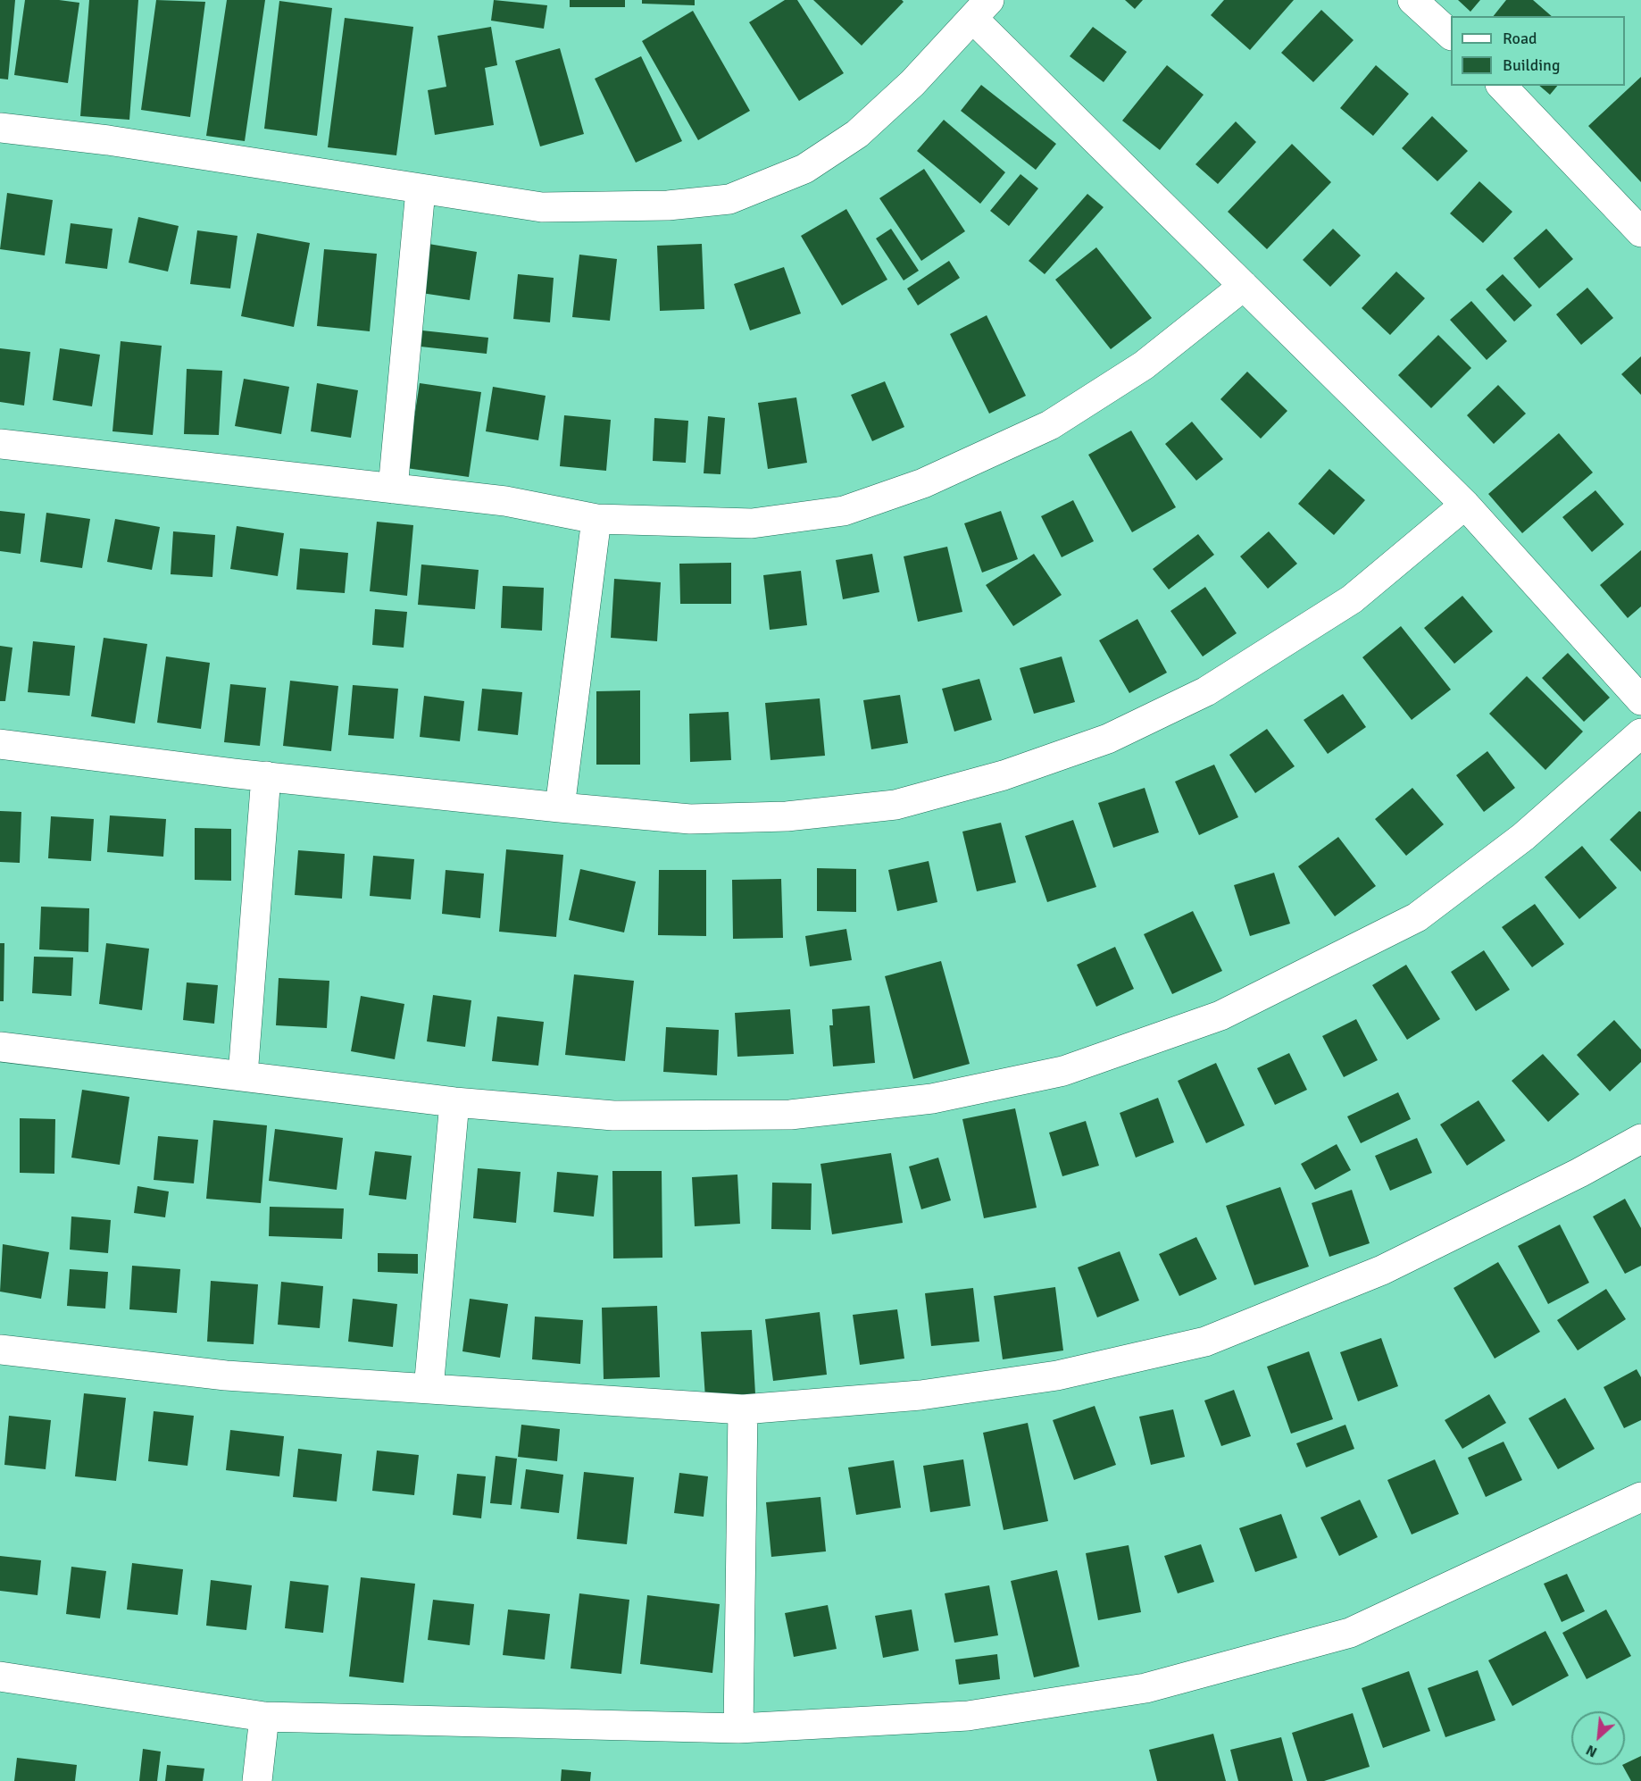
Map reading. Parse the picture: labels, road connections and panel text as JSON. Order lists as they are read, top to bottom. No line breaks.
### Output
{"legend":["Road","Building"],"north":"bottom left"}
